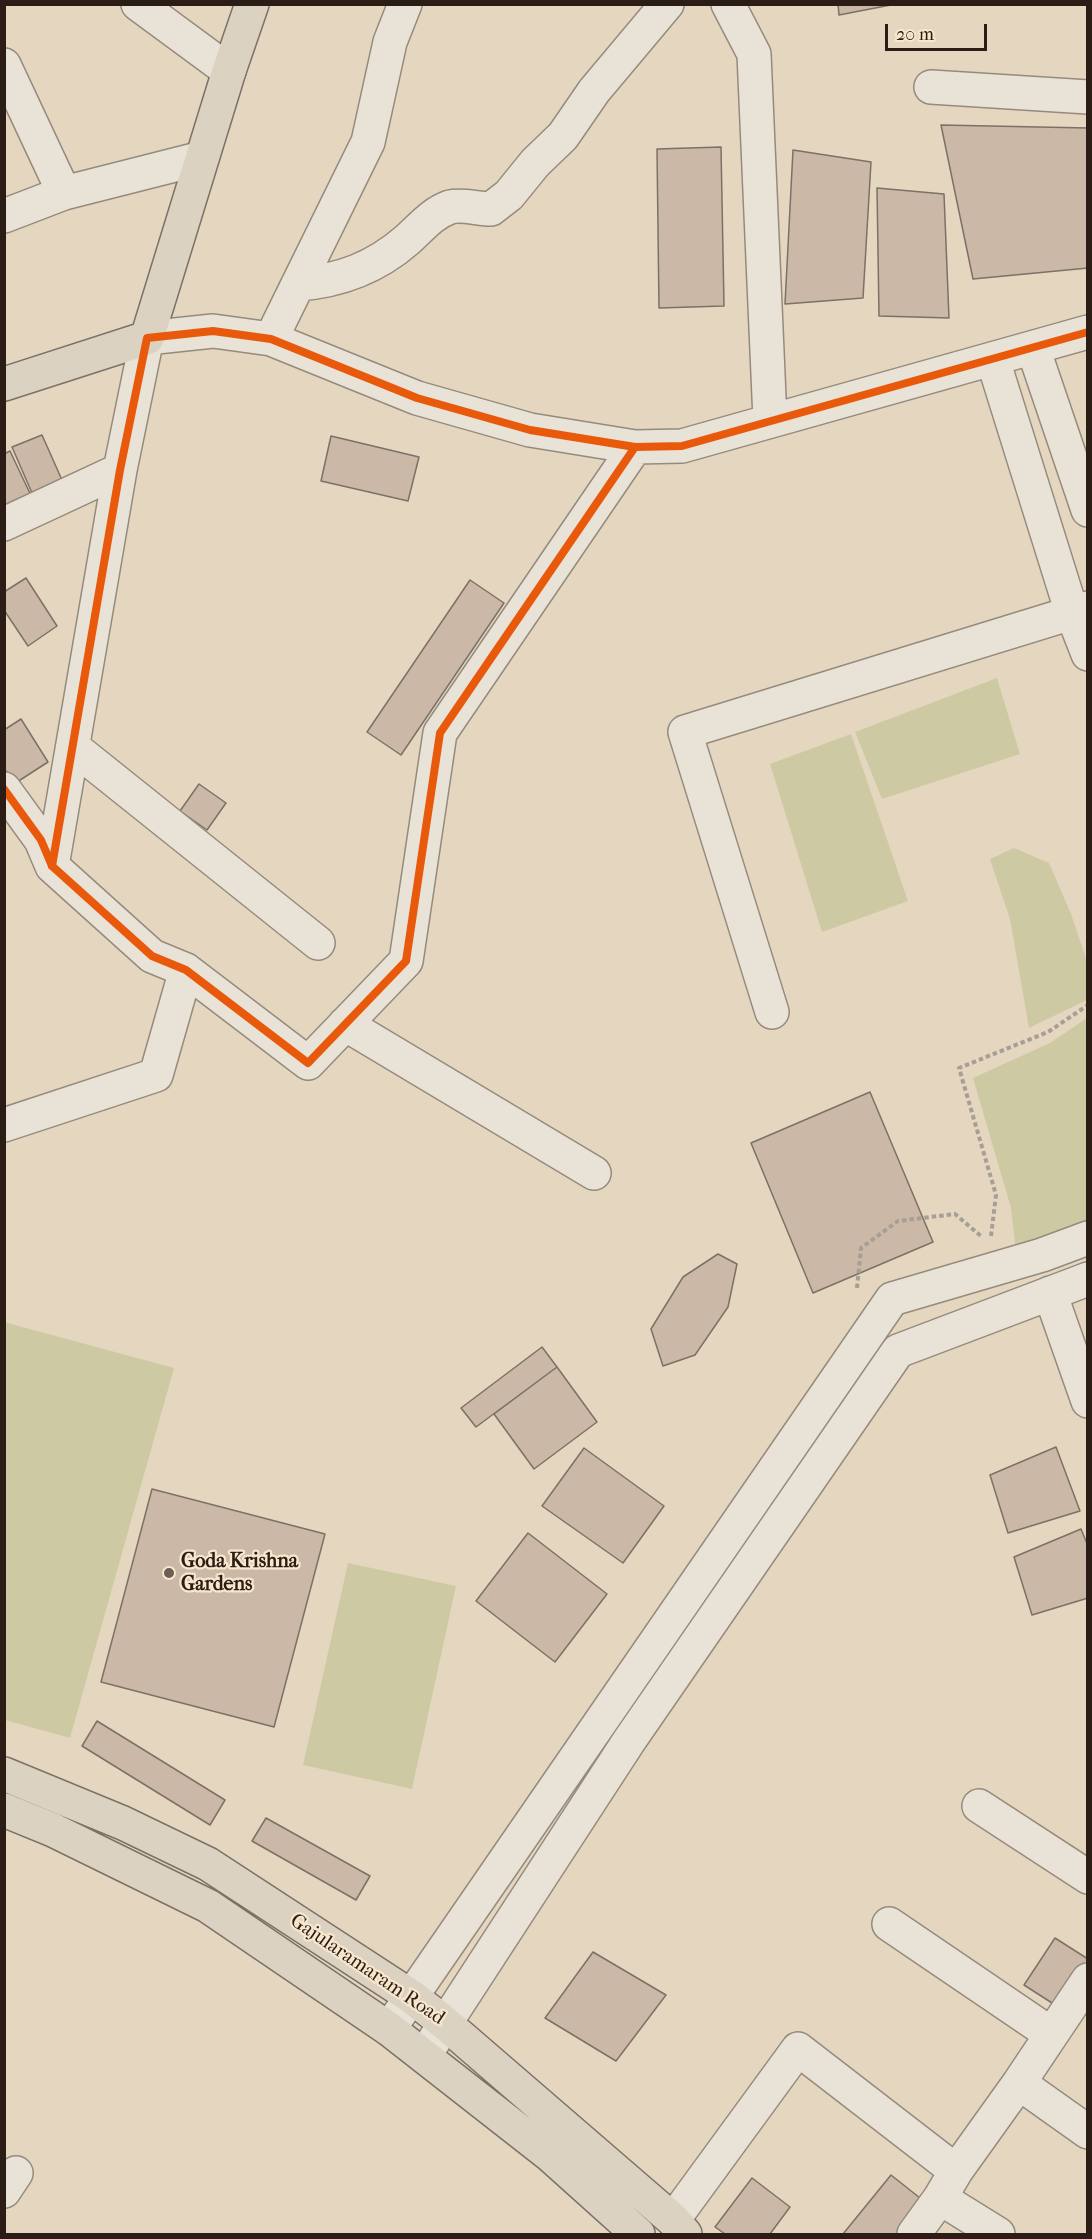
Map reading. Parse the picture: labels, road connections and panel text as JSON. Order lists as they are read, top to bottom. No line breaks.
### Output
{"streets":{"main road":["Gajularamaram Road"]},"places":["Goda Krishna Gardens"],"scale_bar":"20 m"}
